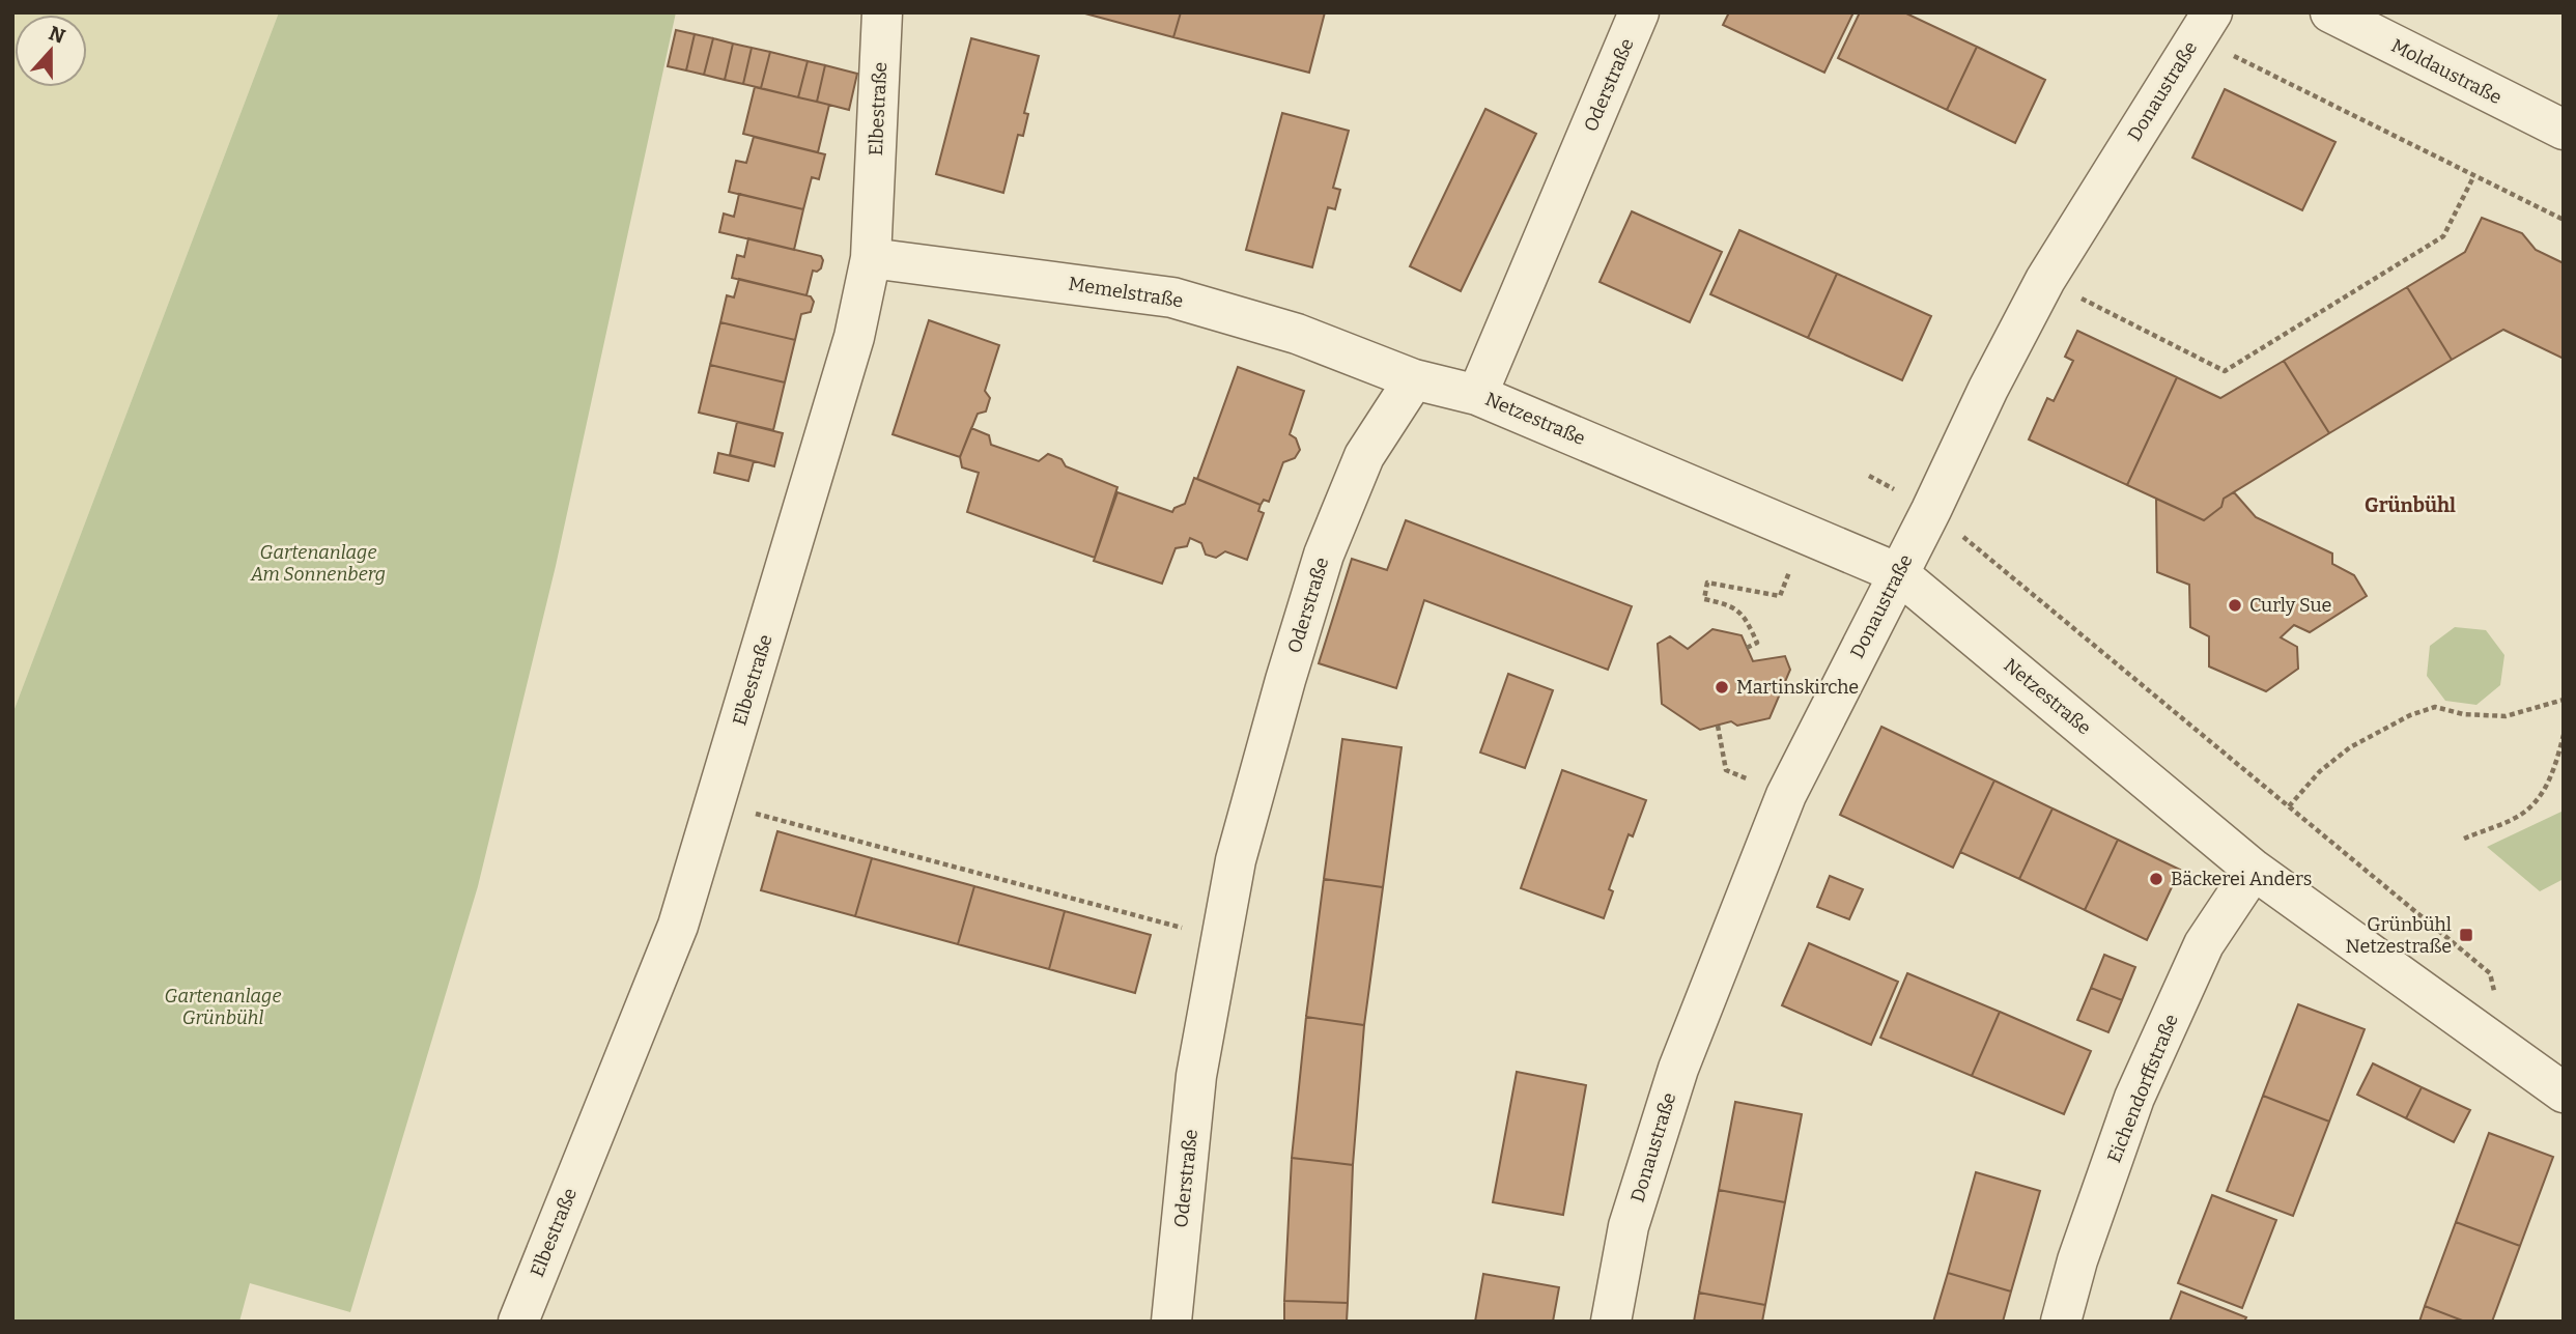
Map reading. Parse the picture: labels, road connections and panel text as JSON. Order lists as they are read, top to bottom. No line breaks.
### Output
{"streets":{"street":["Moldaustraße","Oderstraße","Donaustraße","Elbestraße","Memelstraße","Netzestraße","Eichendorffstraße"]},"crossings":[["Oderstraße","Memelstraße"],["Oderstraße","Netzestraße"],["Donaustraße","Netzestraße"],["Elbestraße","Memelstraße"],["Netzestraße","Eichendorffstraße"]],"districts":["Grünbühl"],"parks":["Gartenanlage Am Sonnenberg","Gartenanlage Grünbühl"],"places":{"other":["Curly Sue","Martinskirche","Bäckerei Anders"],"transit":["Grünbühl Netzestraße"]},"north":"top"}
